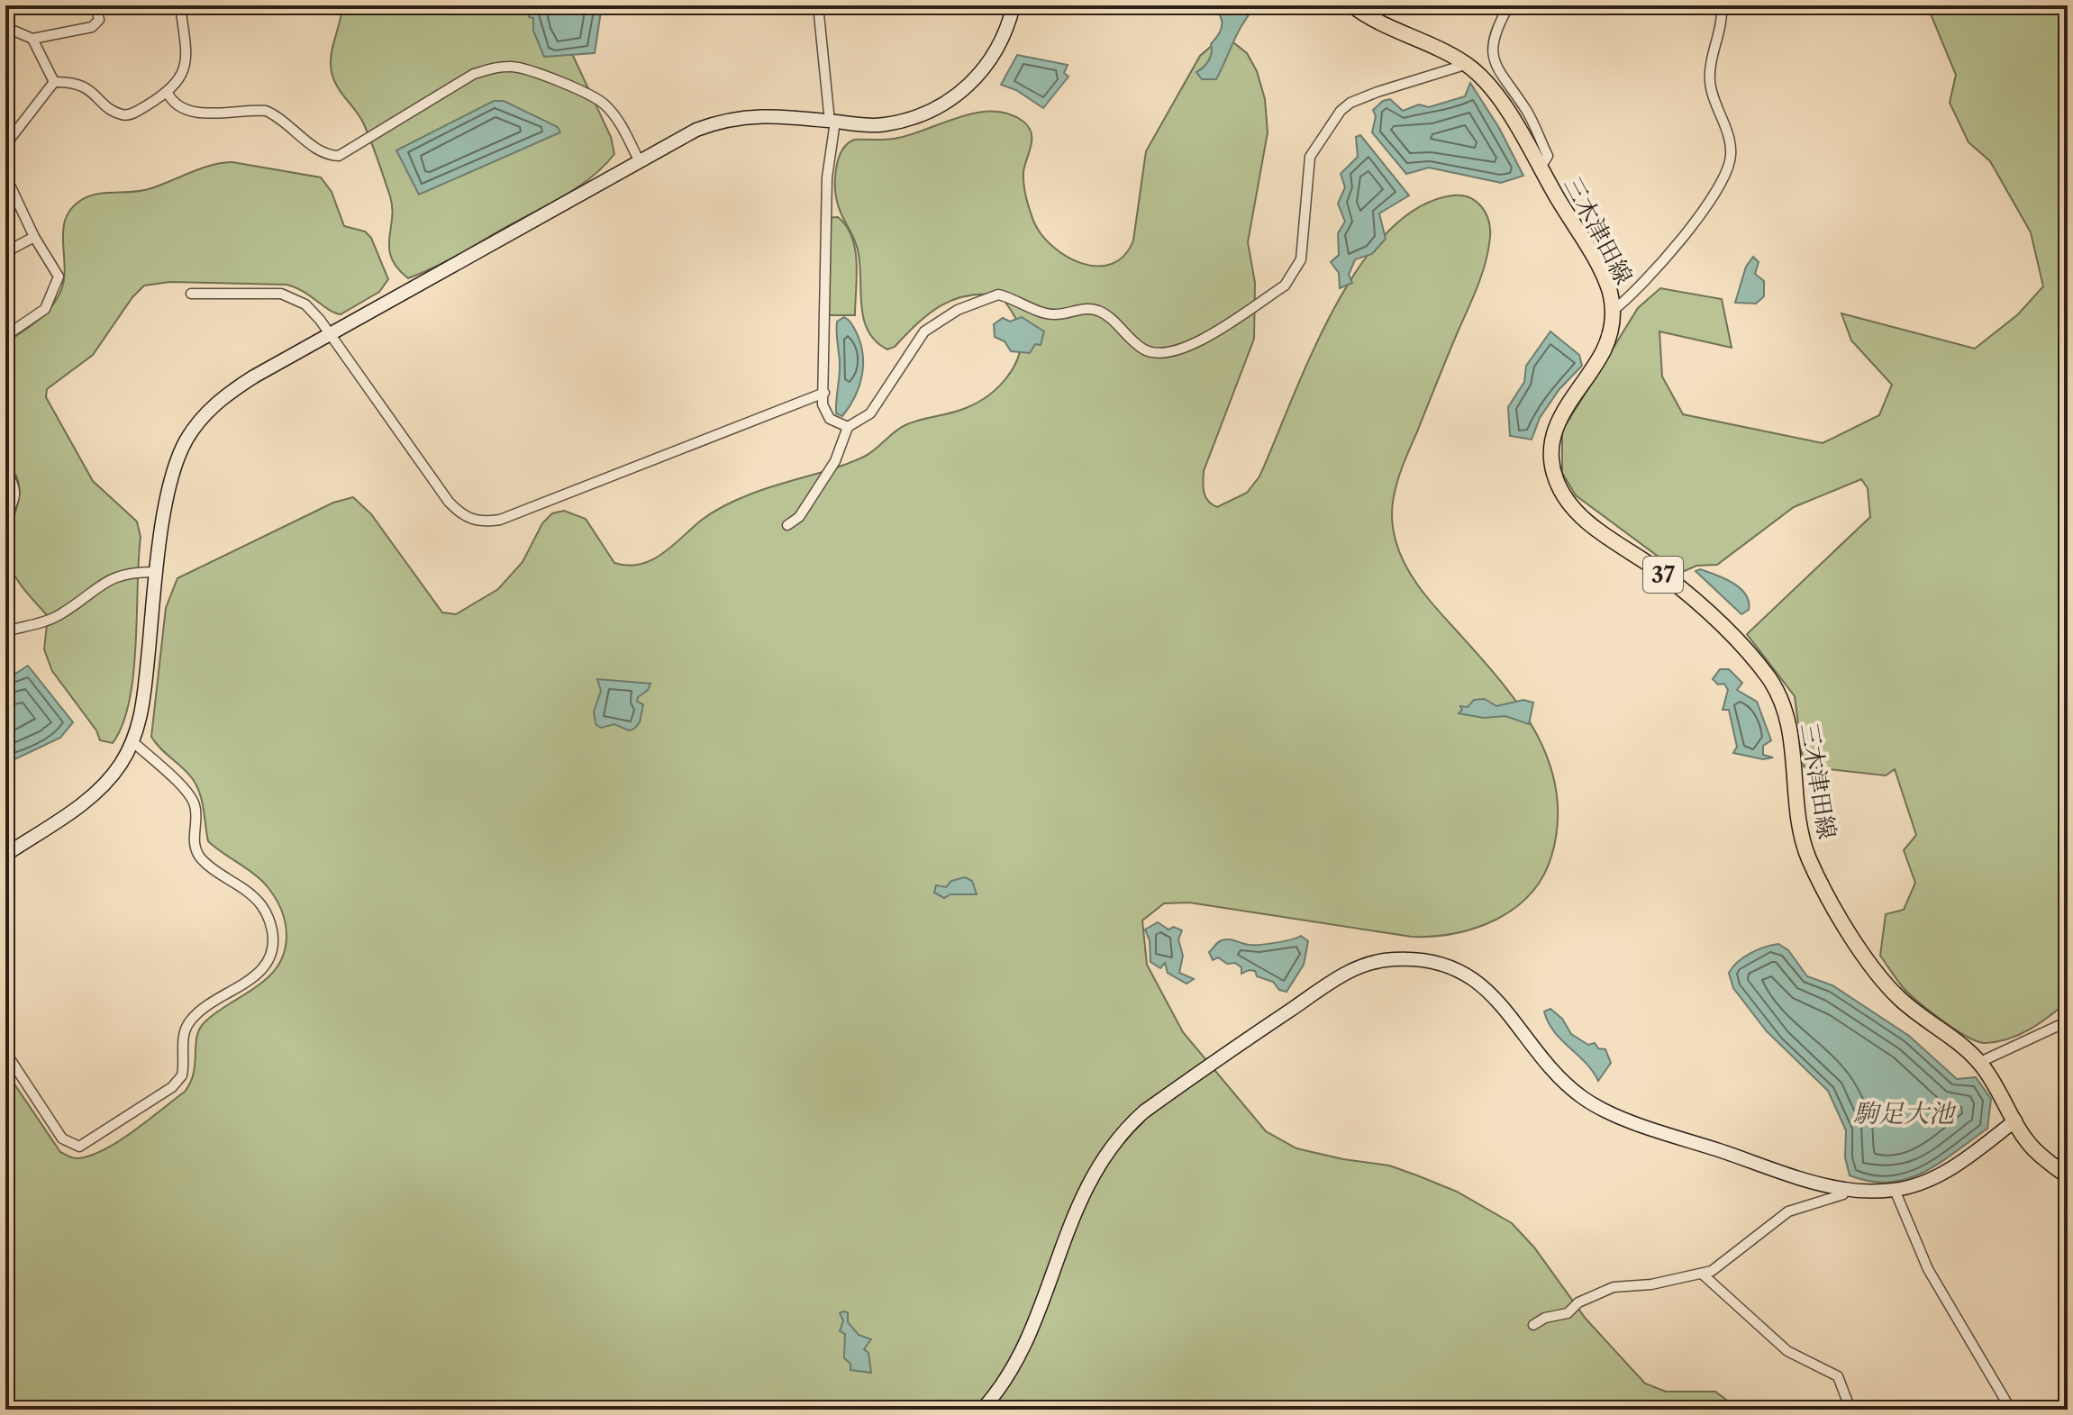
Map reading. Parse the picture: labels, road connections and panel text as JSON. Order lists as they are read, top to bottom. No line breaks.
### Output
{"streets":{"main road":["三木津田線","37"]},"water":["駒足大池"]}
